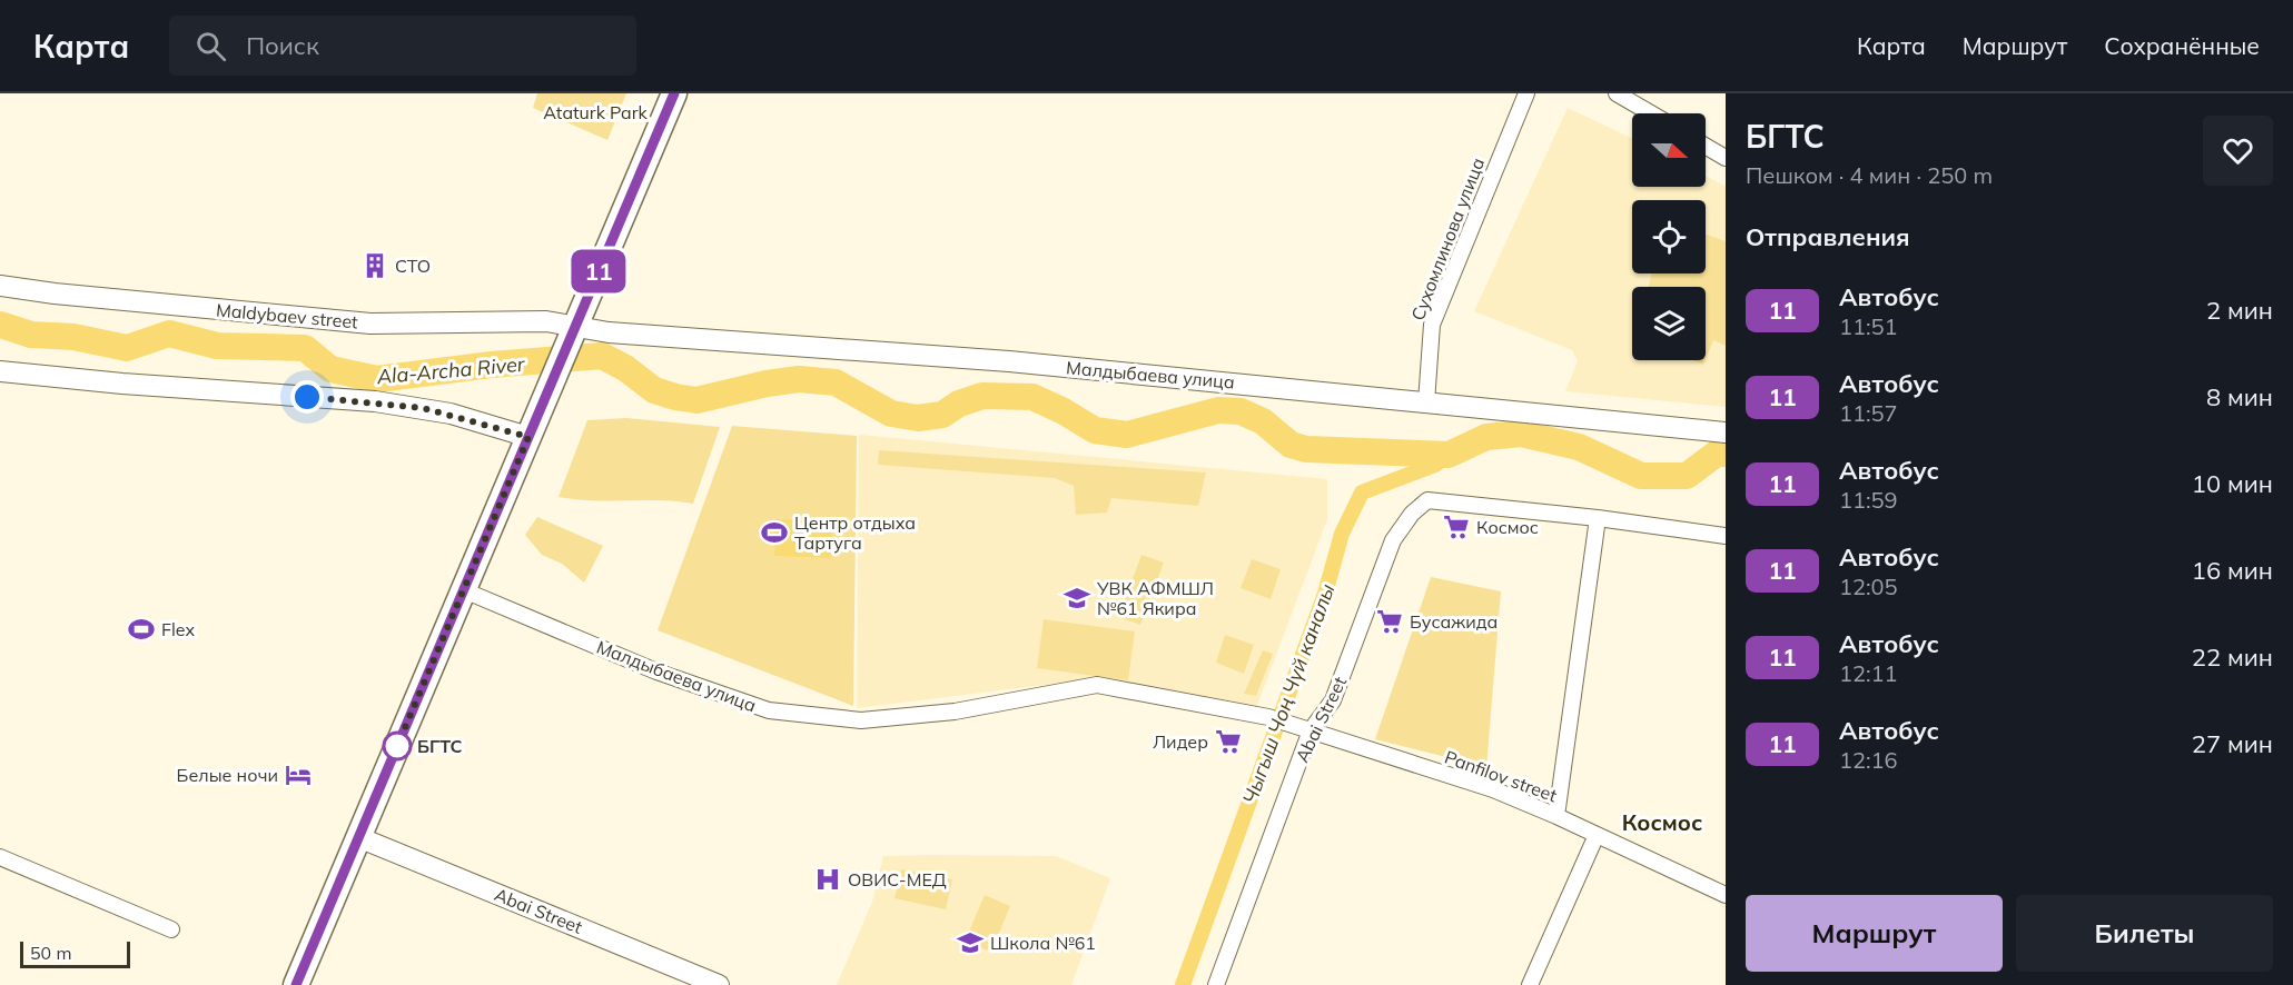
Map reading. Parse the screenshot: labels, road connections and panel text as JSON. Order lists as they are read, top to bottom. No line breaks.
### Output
{"streets":{"street":["Сухомлинова улица","Maldybaev street","Малдыбаева улица","Abai Street","Panfilov street"]},"crossings":[["Сухомлинова улица","Малдыбаева улица"],["Maldybaev street","Малдыбаева улица"],["Малдыбаева улица","Panfilov street"],["Abai Street","Panfilov street"]],"districts":["Космос"],"water":["Ala-Archa River","Чыгыш Чоң Чүй каналы"],"parks":["Ataturk Park"],"places":{"building":["CTO"],"supermarket":["Космос","Бусажида","Лидер"],"sports":["Центр отдыха Тартуга","Flex"],"school or university":["УВК АФМШЛ №61 Якира","Школа №61"],"other":["БГТС"],"hotel":["Белые ночи"],"hospital":["ОВИС-МЕД"]},"lines":["bus line 11"],"scale_bar":"50 m","north":"right","page":{"header":"Карта","search":"Поиск","nav":["Карта","Маршрут","Сохранённые"],"on_map":"11","heading":[["БГТС","Пешком · 4 мин · 250 m"],"Отправления"],"list":[{"mark":"11","name":"Автобус","note":"11:51","value":"2 мин"},{"mark":"11","name":"Автобус","note":"11:57","value":"8 мин"},{"mark":"11","name":"Автобус","note":"11:59","value":"10 мин"},{"mark":"11","name":"Автобус","note":"12:05","value":"16 мин"},{"mark":"11","name":"Автобус","note":"12:11","value":"22 мин"},{"mark":"11","name":"Автобус","note":"12:16","value":"27 мин"}],"buttons":["Маршрут","Билеты"],"scale":"50 m"}}
